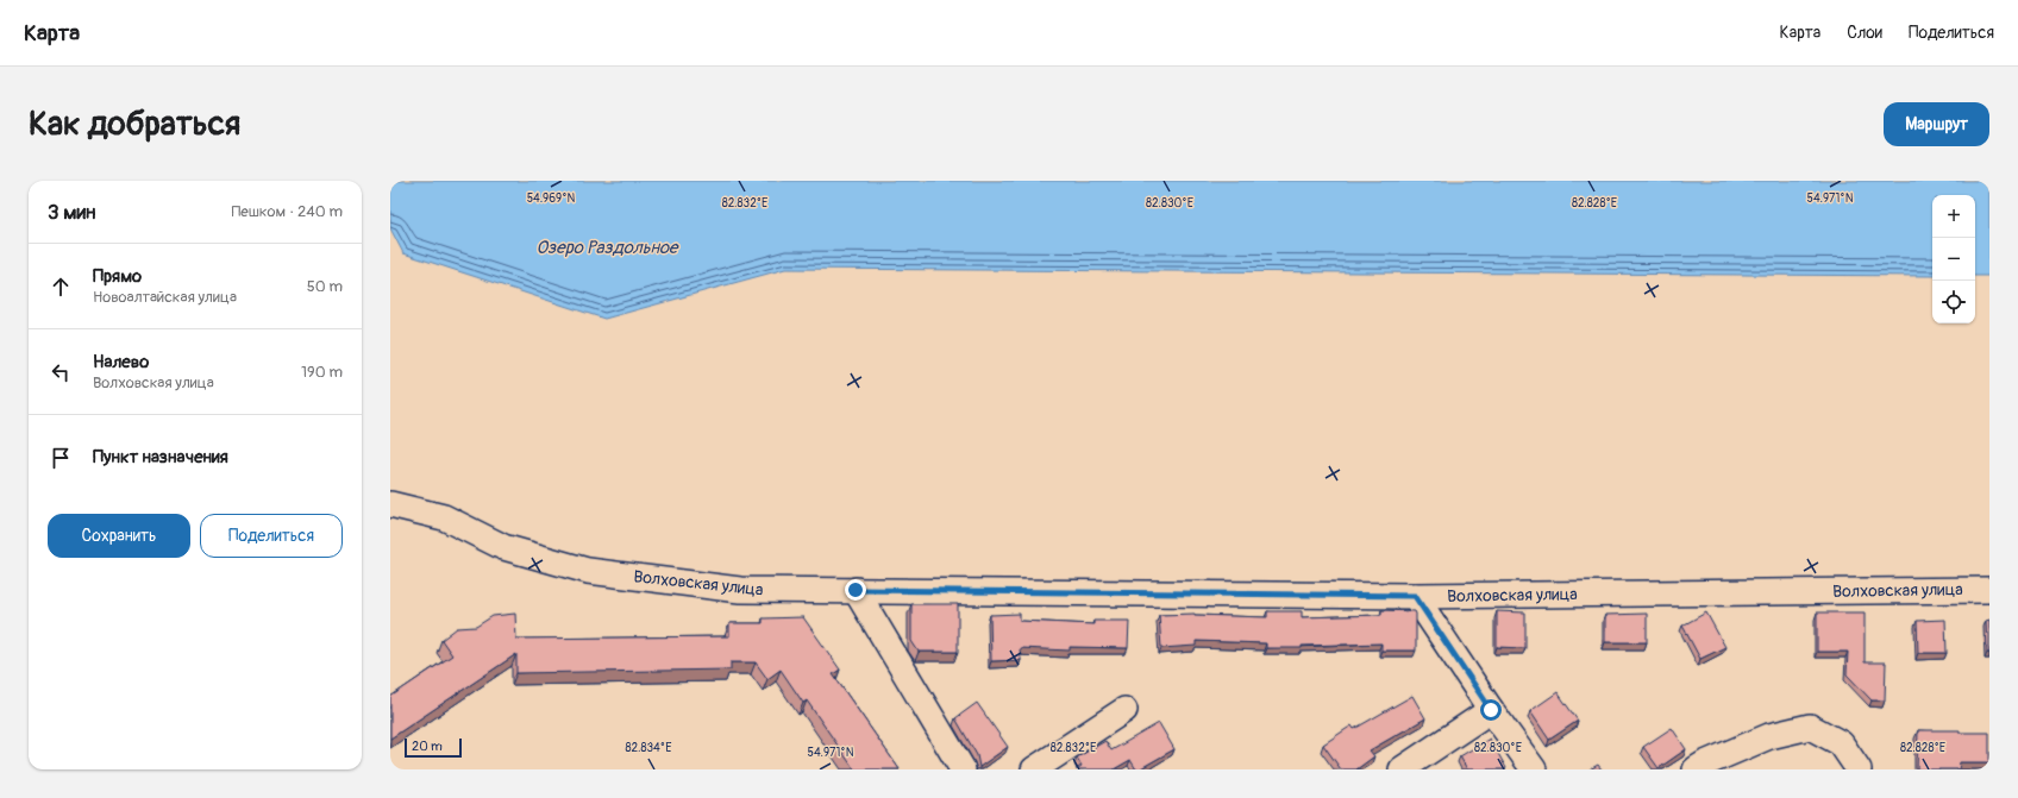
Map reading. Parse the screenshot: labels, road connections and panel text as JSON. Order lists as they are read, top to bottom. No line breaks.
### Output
{"streets":{"street":["Волховская улица"]},"water":["Озеро Раздольное"],"scale_bar":"20 m","page":{"header":"Карта","nav":["Карта","Слои","Поделиться"],"buttons":["Маршрут",["Сохранить","Поделиться"]],"title":"Как добраться","heading":["3 мин","Пешком · 240 m"],"map_buttons":["+","−"],"list":[["Прямо","Новоалтайская улица","50 m"],["Налево","Волховская улица","190 m"],"Пункт назначения"],"scale":"20 m"},"coordinates":["54.969°N","54.971°N","82.832°E","82.830°E","82.828°E","82.834°E"]}
